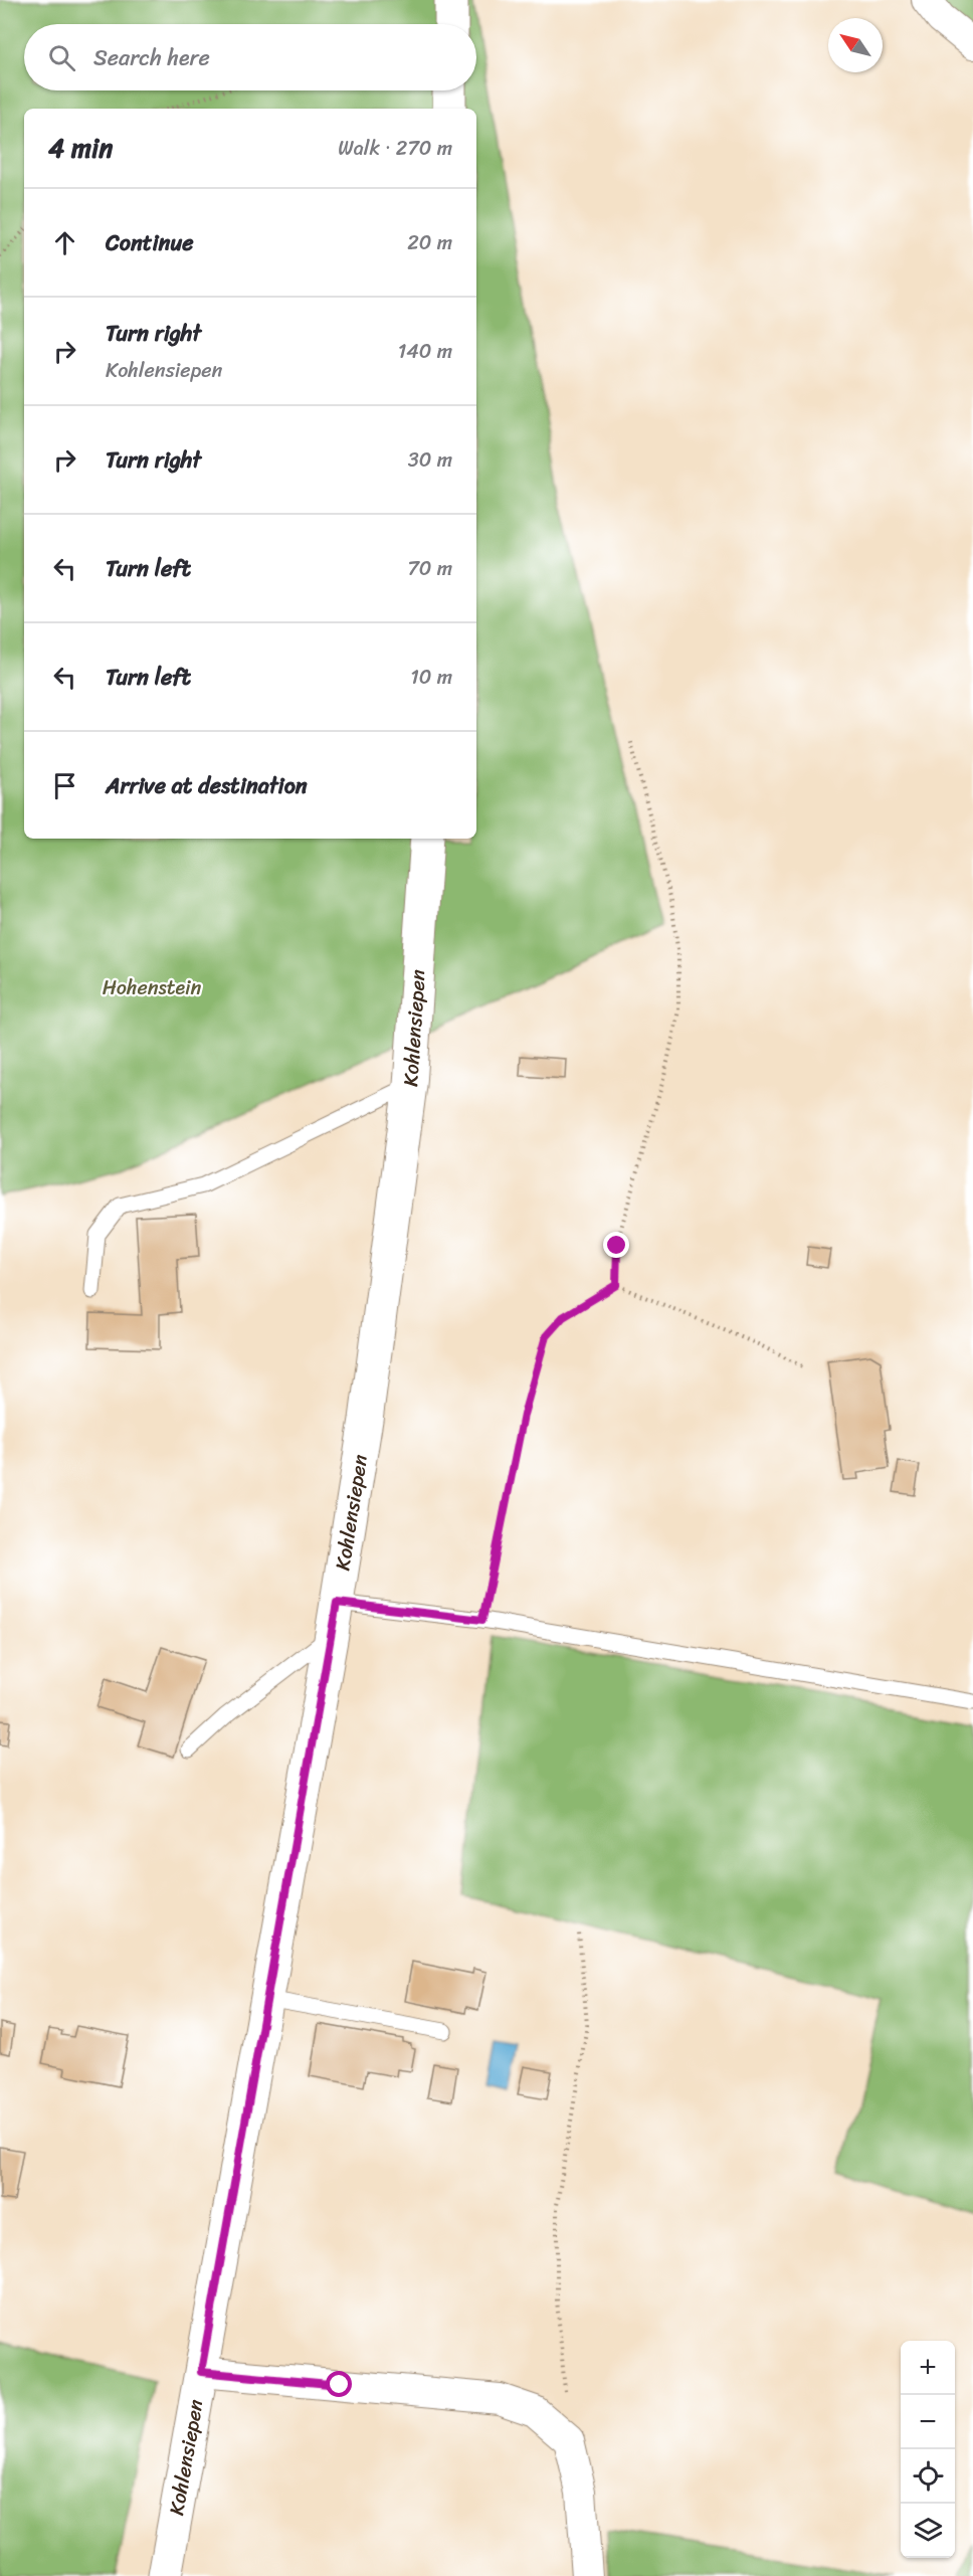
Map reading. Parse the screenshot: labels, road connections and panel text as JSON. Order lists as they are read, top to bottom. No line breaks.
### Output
{"streets":{"street":["Kohlensiepen"]},"parks":["Hohenstein"],"north":"top left","page":{"search":"Search here","heading":["4 min","Walk · 270 m"],"list":[["Continue","20 m"],["Turn right","Kohlensiepen","140 m"],["Turn right","30 m"],["Turn left","70 m"],["Turn left","10 m"],"Arrive at destination"],"map_buttons":["+","−"]}}
